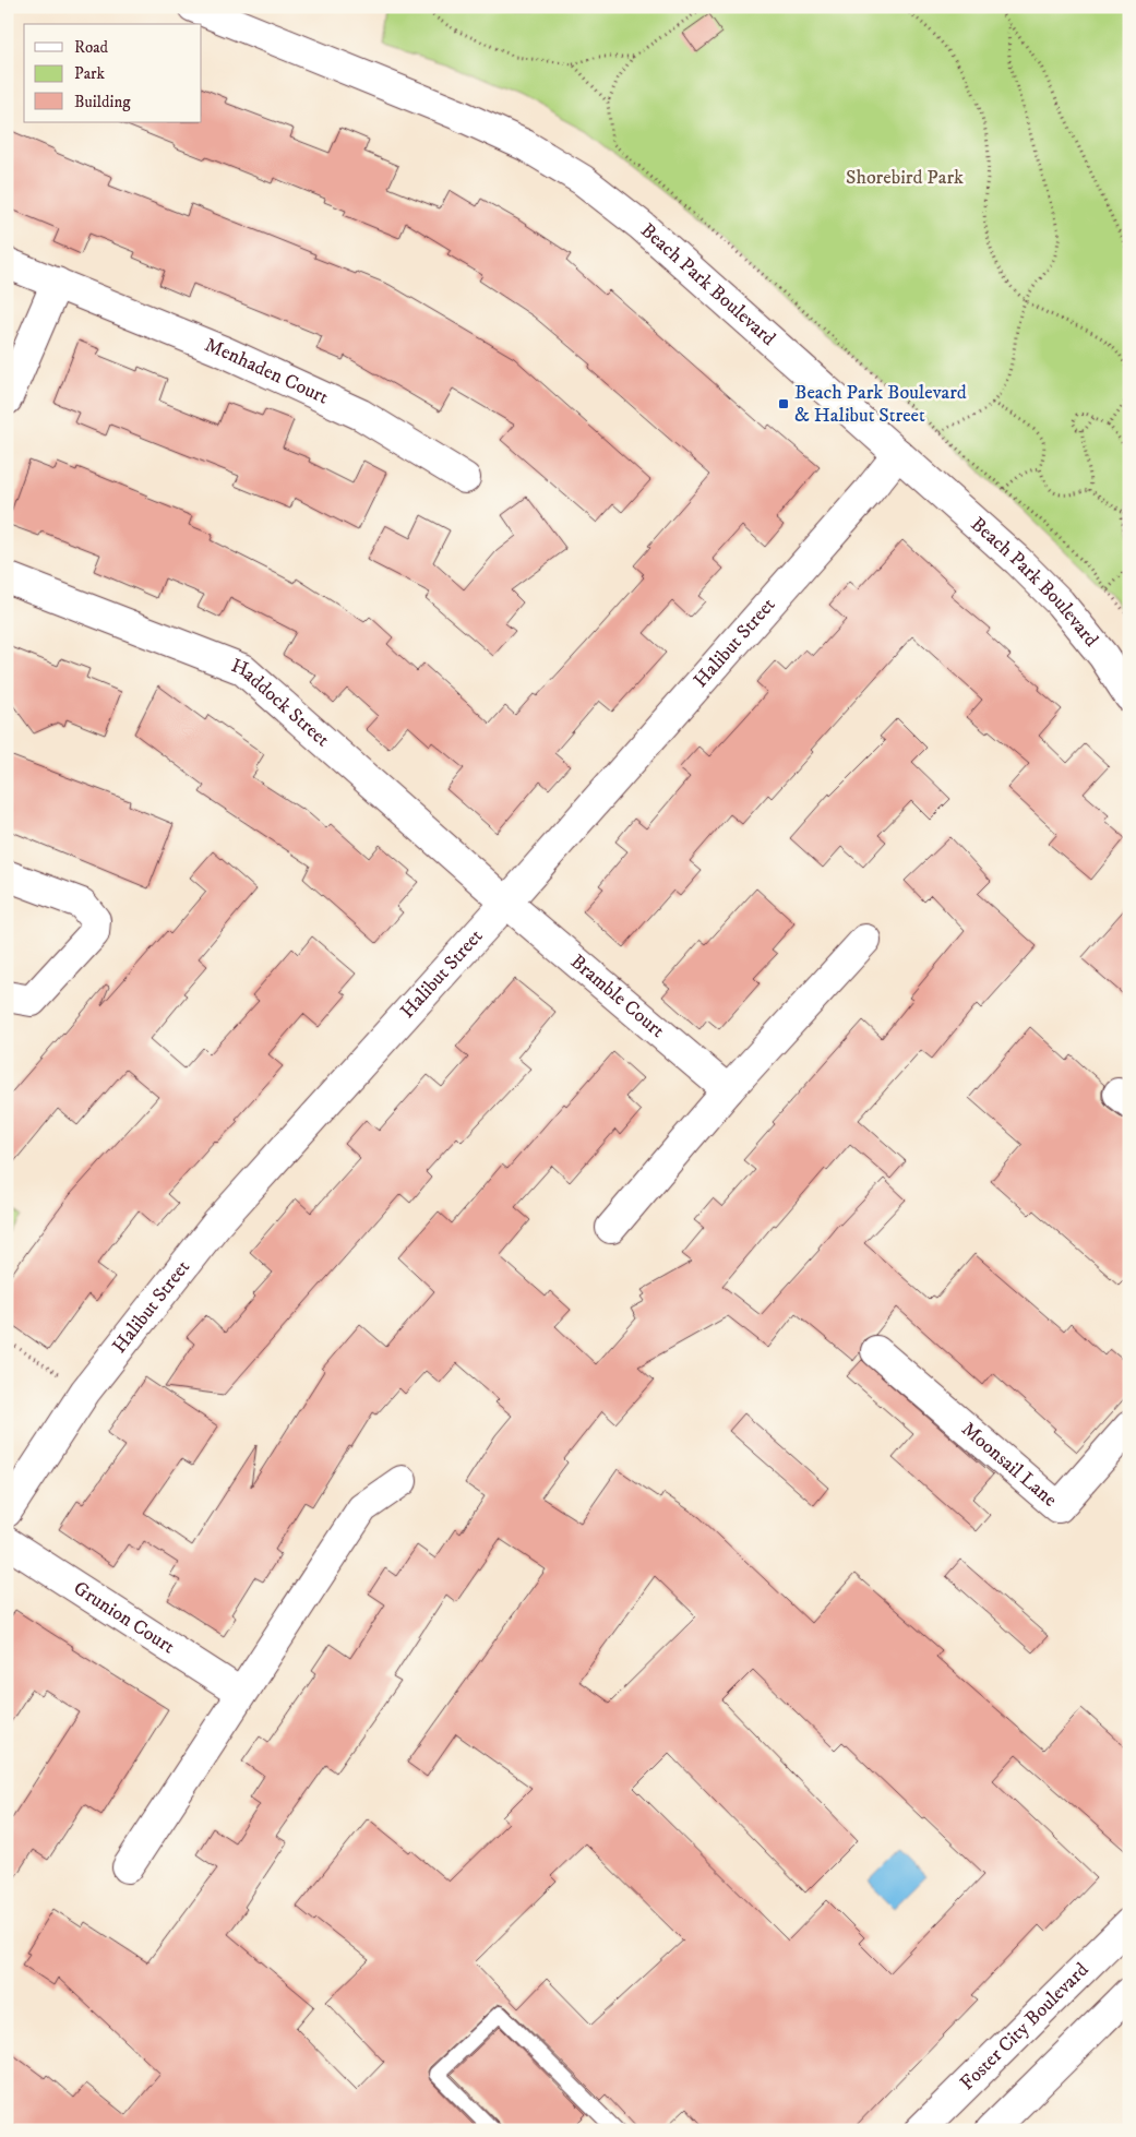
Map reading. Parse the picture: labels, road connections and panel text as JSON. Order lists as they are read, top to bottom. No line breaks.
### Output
{"streets":{"street":["Beach Park Boulevard","Menhaden Court","Halibut Street","Haddock Street","Bramble Court","Moonsail Lane","Grunion Court","Foster City Boulevard"]},"crossings":[["Beach Park Boulevard","Halibut Street"],["Halibut Street","Haddock Street"],["Halibut Street","Bramble Court"],["Haddock Street","Bramble Court"]],"parks":["Shorebird Park"],"places":{"transit":["Beach Park Boulevard & Halibut Street"]},"legend":["Road","Park","Building"]}
